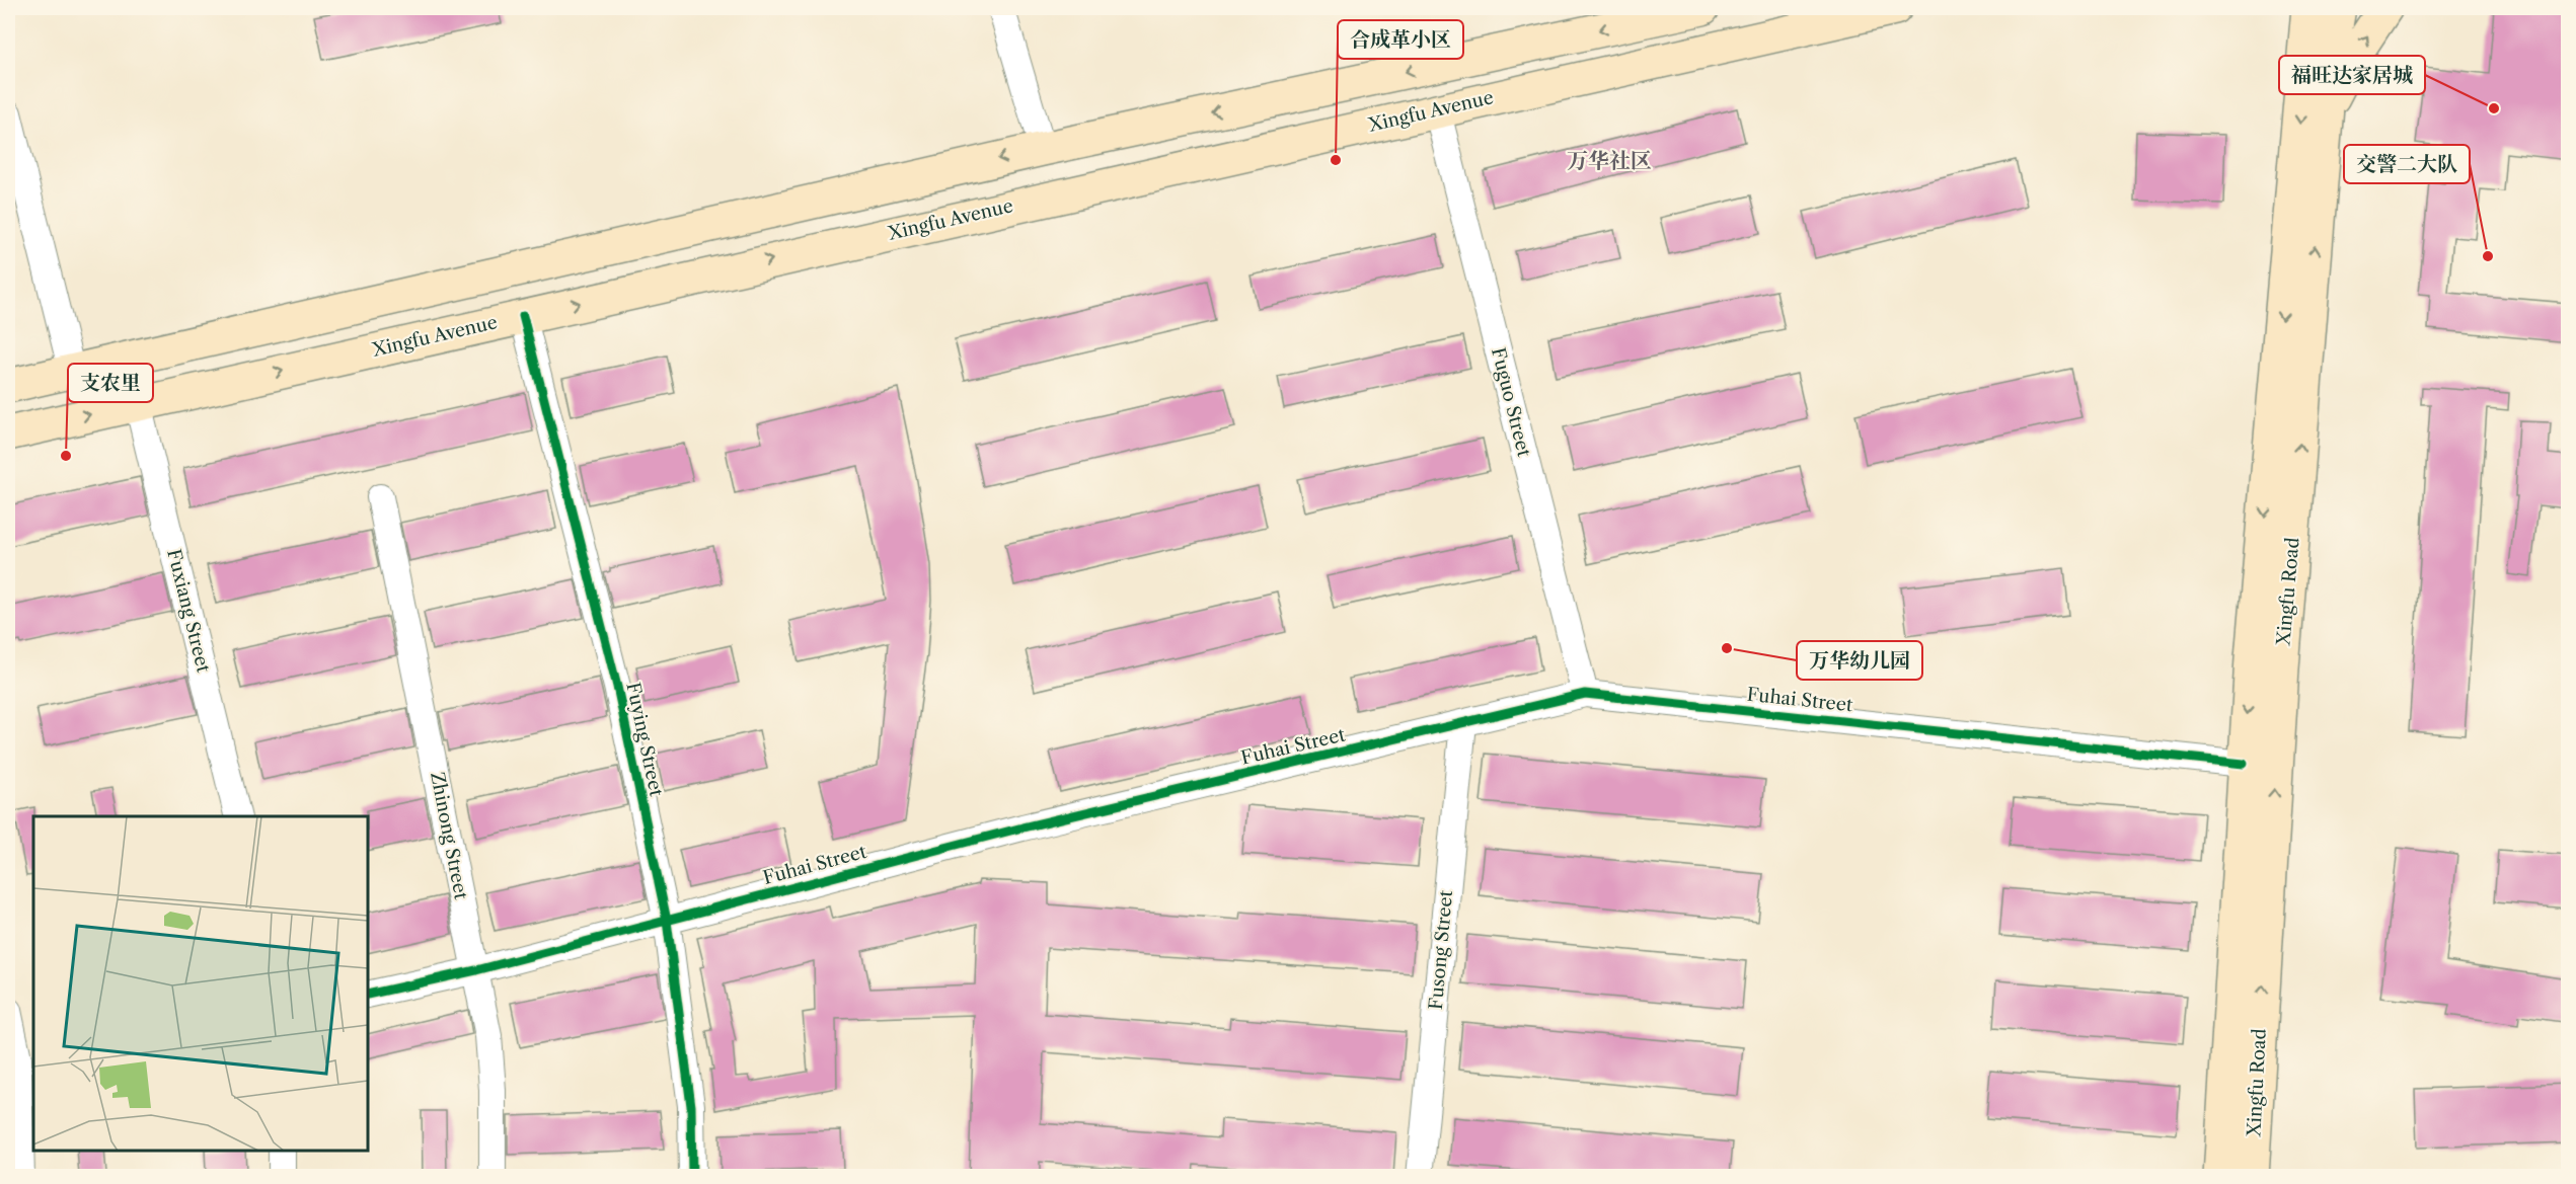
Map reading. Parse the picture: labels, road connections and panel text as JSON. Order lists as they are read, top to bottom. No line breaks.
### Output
{"streets":{"main road":["Xingfu Avenue","Xingfu Road"],"street":["Fuguo Street","Fuxiang Street","Fuhai Street","Fuying Street","Zhinong Street","Fusong Street"]},"crossings":[["Xingfu Avenue","Fuguo Street"],["Xingfu Avenue","Fuxiang Street"],["Xingfu Avenue","Fuying Street"],["Fuguo Street","Fuhai Street"],["Xingfu Road","Fuhai Street"],["Fuhai Street","Fuying Street"],["Fuhai Street","Zhinong Street"],["Fuhai Street","Fusong Street"]],"districts":["万华社区"],"places":["福旺达家居城","合成革小区","交警二大队","支农里","万华幼儿园"]}
